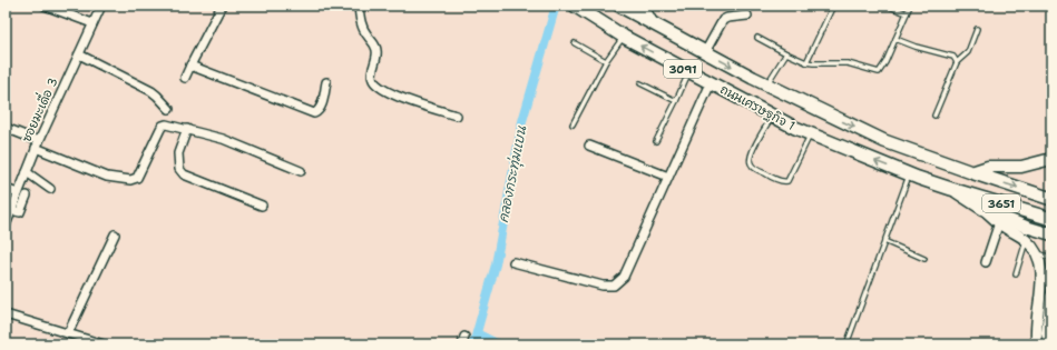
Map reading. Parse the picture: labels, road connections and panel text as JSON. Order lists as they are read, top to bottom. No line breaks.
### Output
{"streets":{"main road":["3091","ถนนเศรษฐกิจ 1","3651"],"street":["ซอยมะเดื่อ 3"]},"crossings":[["3091","ถนนเศรษฐกิจ 1"],["3091","3651"],["ถนนเศรษฐกิจ 1","3651"]],"water":["คลองกระทุ่มแบน"]}
